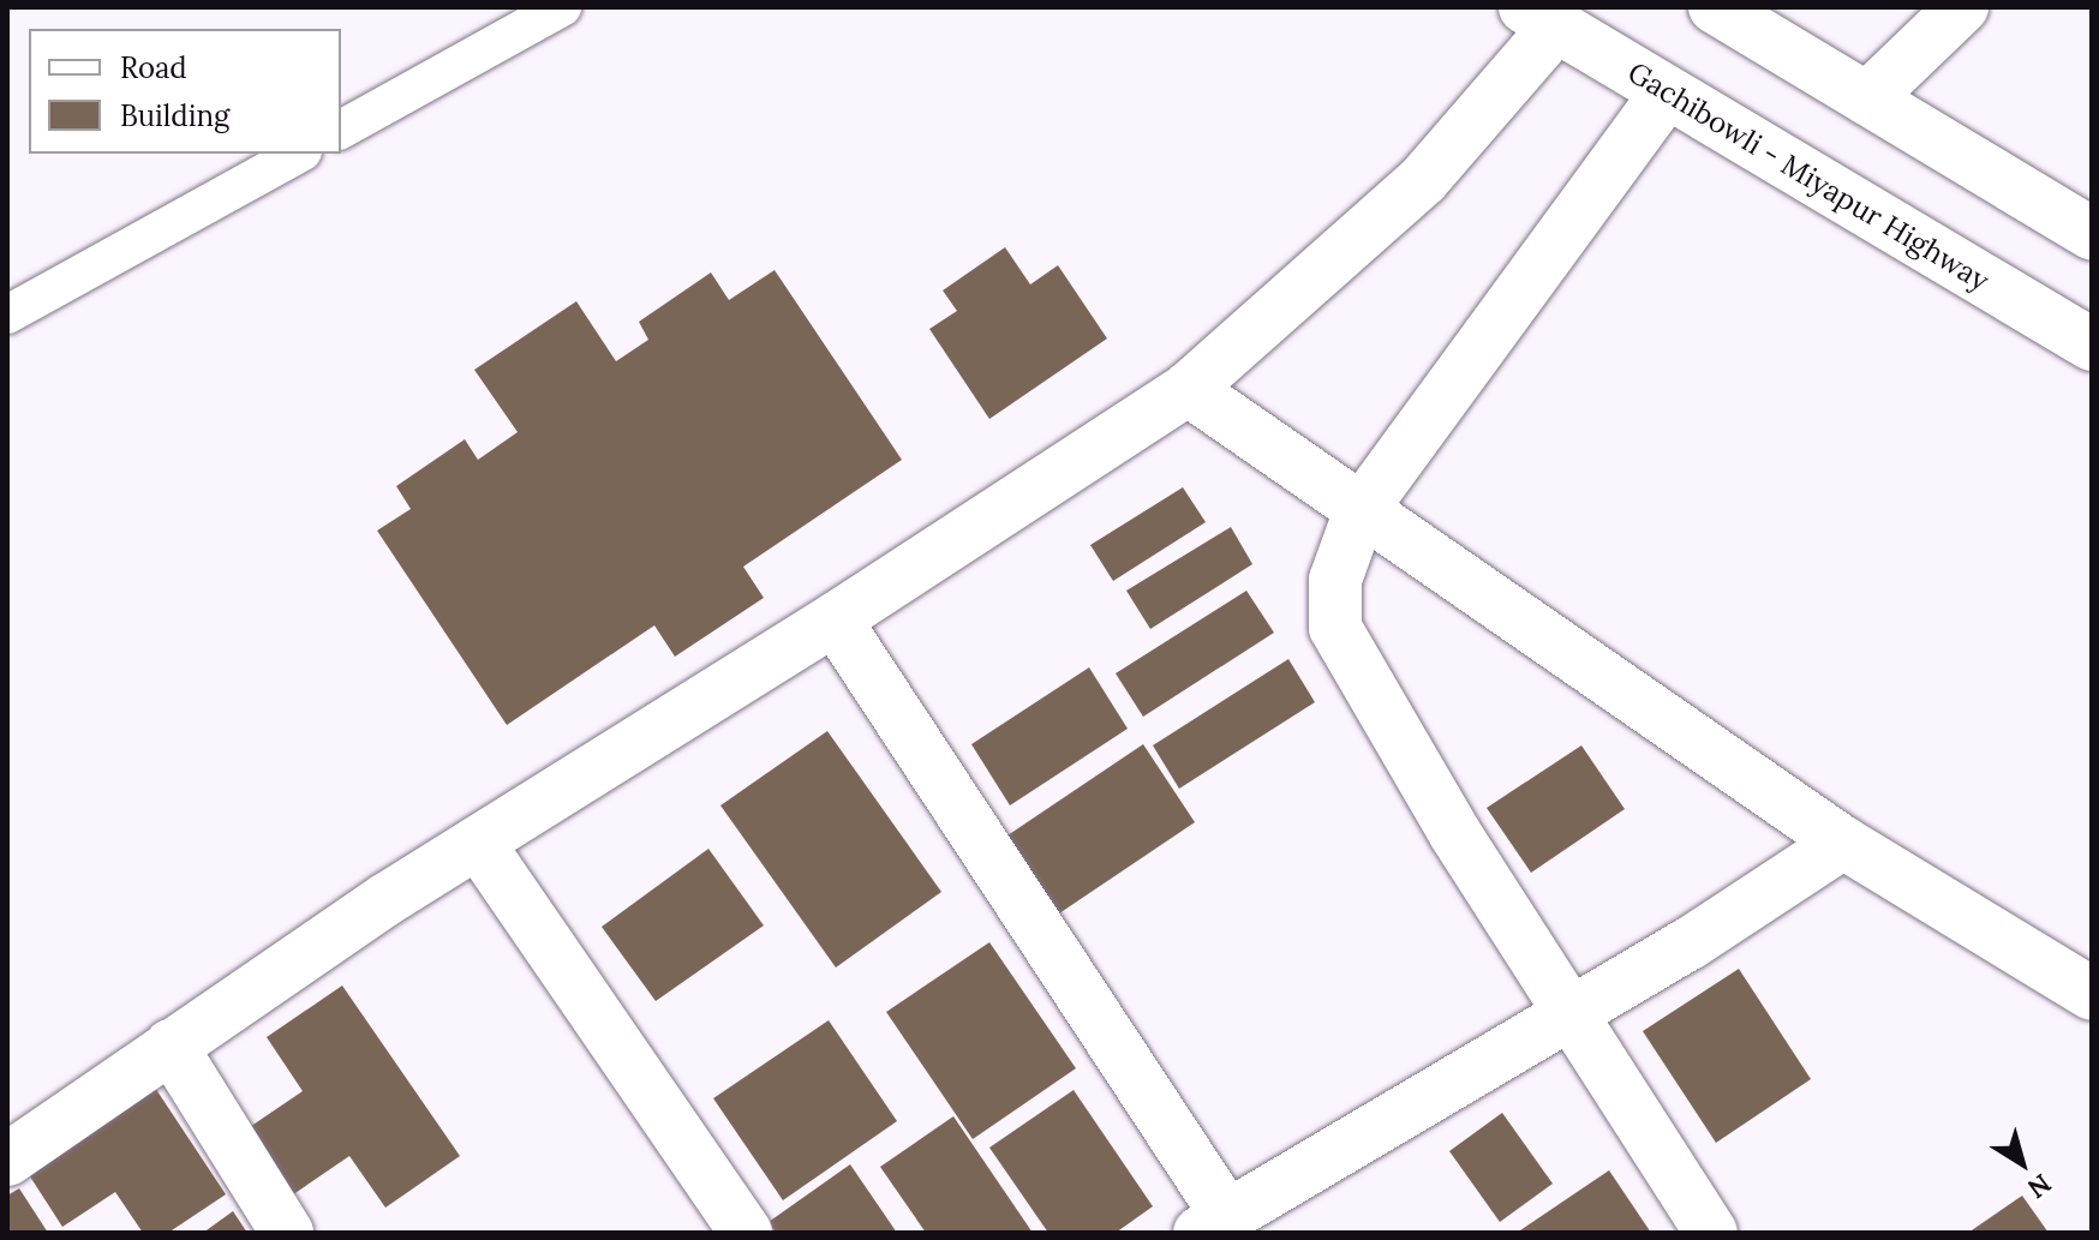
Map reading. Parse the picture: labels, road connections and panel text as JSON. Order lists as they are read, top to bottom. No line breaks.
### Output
{"streets":{"street":["Gachibowli - Miyapur Highway"]},"legend":["Road","Building"],"north":"bottom right"}
